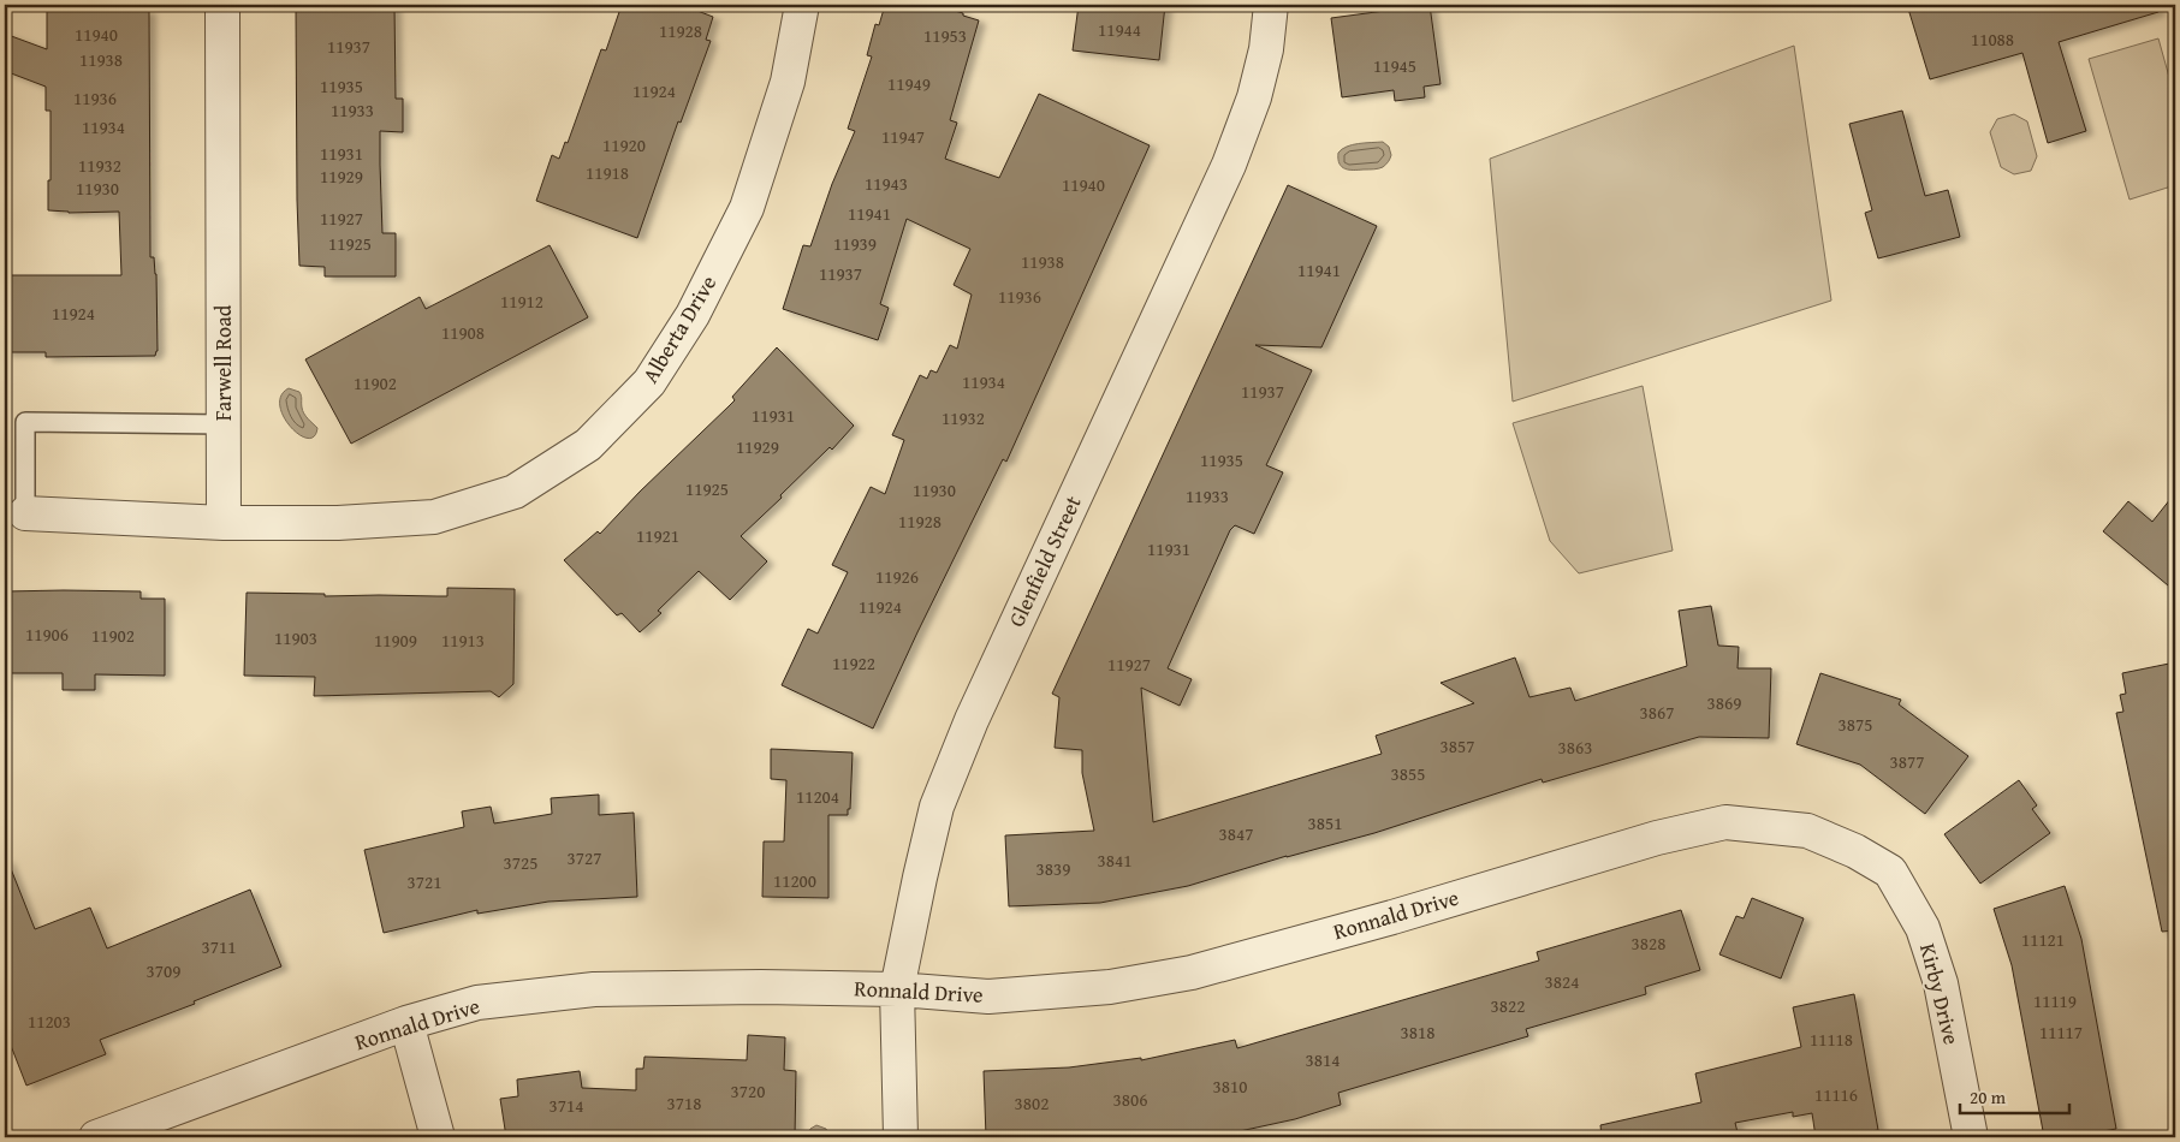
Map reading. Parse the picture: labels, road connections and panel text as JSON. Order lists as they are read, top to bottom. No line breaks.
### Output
{"streets":{"street":["Alberta Drive","Farwell Road","Glenfield Street","Ronnald Drive","Kirby Drive"]},"crossings":[["Alberta Drive","Farwell Road"],["Glenfield Street","Ronnald Drive"],["Ronnald Drive","Kirby Drive"]],"house_numbers":["11944","11928","11940","11953","11088","11937","11938","11945","11949","11935","11924","11936","11933","11934","11947","11920","11931","11932","11918","11929","11943","11940","11930","11941","11927","11925","11939","11938","11941","11937","11936","11912","11924","11908","11934","11902","11937","11931","11932","11929","11935","11925","11930","11933","11928","11921","11931","11926","11924","11906","11902","11903","11909","11913","11922","11927","3869","3867","3875","3857","3863","3877","3855","11204","3851","3847","3727","3841","3725","3839","11200","3721","11121","3828","3711","3709","3824","11119","3822","11203","3818","11117","11118","3814","3810","3720","11116","3806","3718","3802","3714"],"scale_bar":"20 m"}
